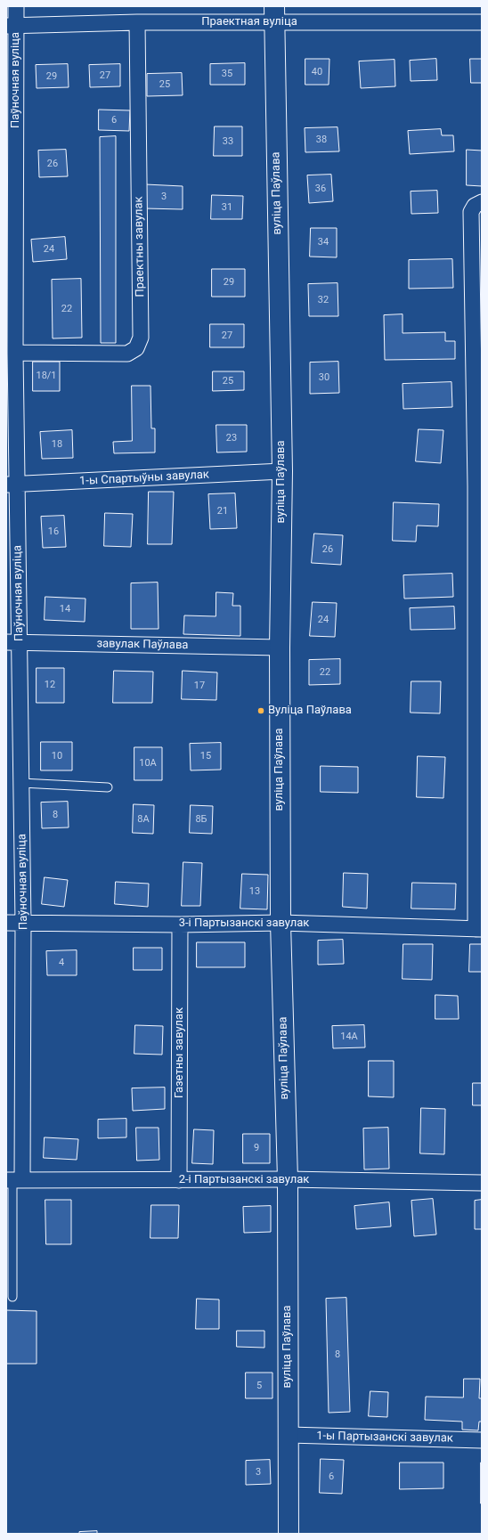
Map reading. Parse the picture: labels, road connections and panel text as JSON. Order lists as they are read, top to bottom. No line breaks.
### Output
{"streets":{"street":["Праектная вуліца","Паўночная вуліца","вуліца Паўлава","Праектны завулак","1-ы Спартыўны завулак","завулак Паўлава","3-і Партызанскі завулак","Газетны завулак","2-і Партызанскі завулак","1-ы Партызанскі завулак"]},"crossings":[["Праектная вуліца","Паўночная вуліца"],["Праектная вуліца","вуліца Паўлава"],["Праектная вуліца","Праектны завулак"],["Паўночная вуліца","Праектны завулак"],["Паўночная вуліца","1-ы Спартыўны завулак"],["Паўночная вуліца","завулак Паўлава"],["Паўночная вуліца","3-і Партызанскі завулак"],["Паўночная вуліца","2-і Партызанскі завулак"],["вуліца Паўлава","1-ы Спартыўны завулак"],["вуліца Паўлава","завулак Паўлава"],["вуліца Паўлава","3-і Партызанскі завулак"],["вуліца Паўлава","2-і Партызанскі завулак"],["вуліца Паўлава","1-ы Партызанскі завулак"],["3-і Партызанскі завулак","Газетны завулак"],["Газетны завулак","2-і Партызанскі завулак"]],"places":["Вуліца Паўлава"],"house_numbers":["40","35","27","29","25","6","38","33","26","36","3","31","34","24","29","32","22","27","18/1","30","25","23","18","21","16","26","14","24","22","12","17","10","15","10А","8","8А","8Б","13","4","14А","9","8","5","3","6"]}
